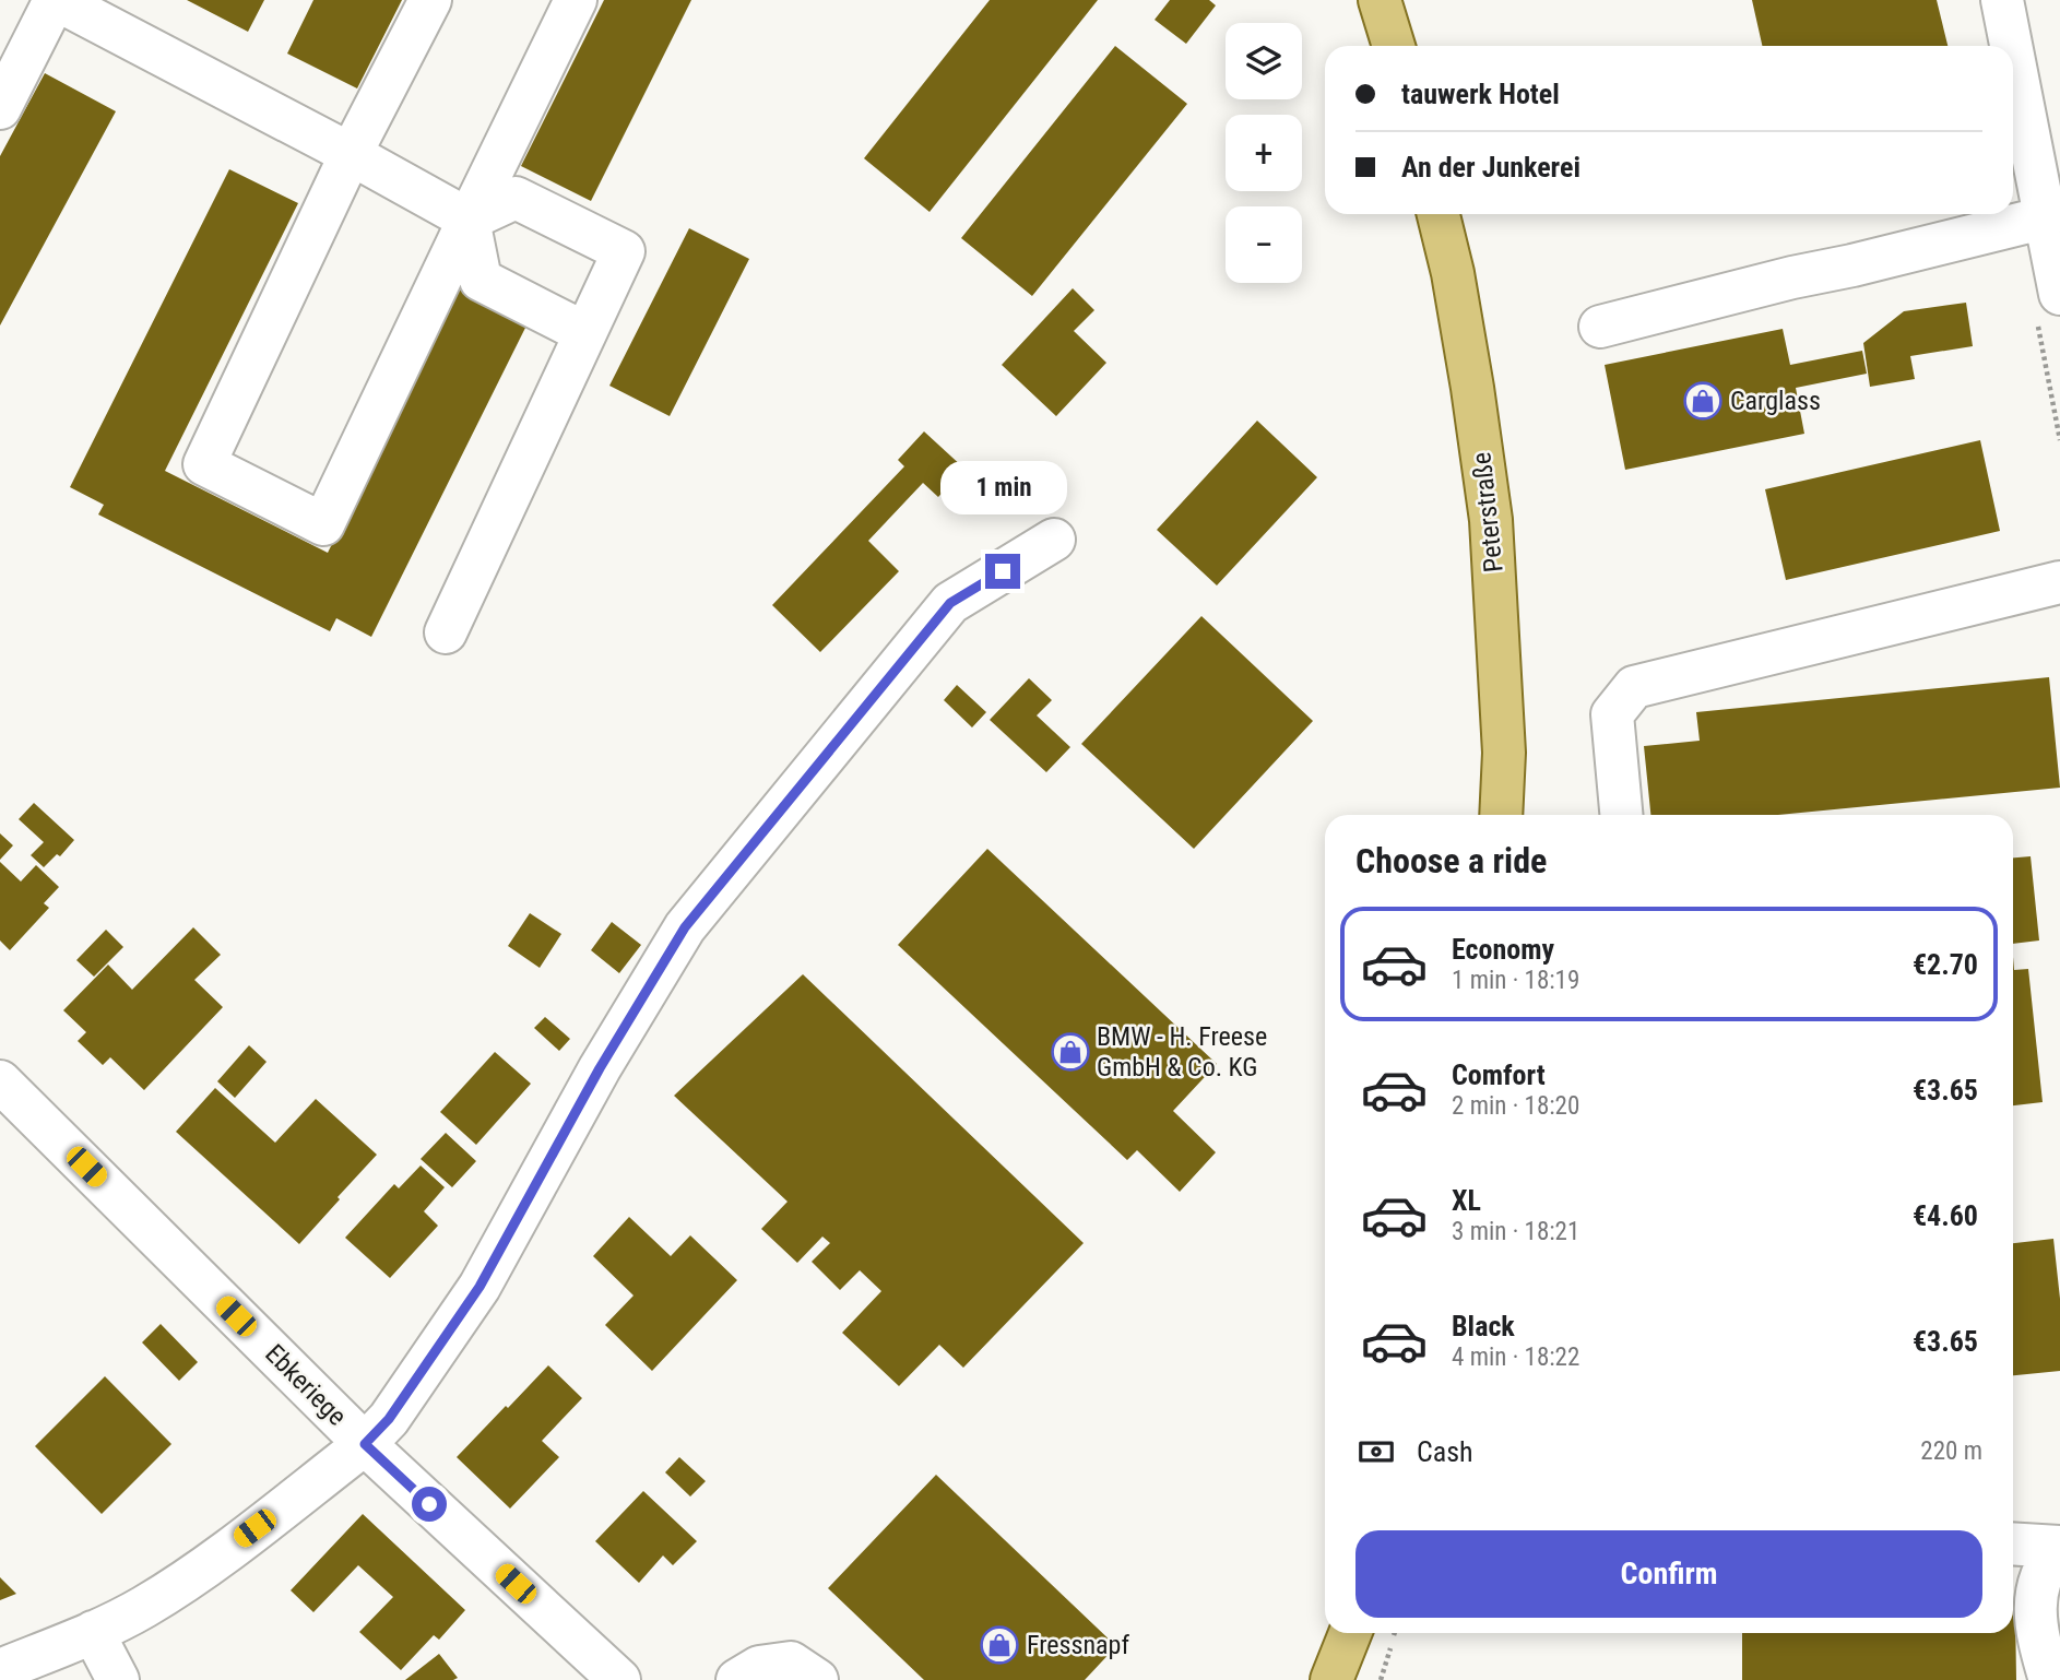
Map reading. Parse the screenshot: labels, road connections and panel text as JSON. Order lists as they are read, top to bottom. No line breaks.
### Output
{"streets":{"main road":["Peterstraße"],"street":["Ebkeriege"]},"places":{"shop":["Carglass","BMW - H. Freese GmbH & Co. KG","Fressnapf"]},"page":{"map_buttons":["+","−"],"banner":["tauwerk Hotel","An der Junkerei"],"bubble":"1 min","heading":"Choose a ride","list":[{"name":"Economy","note":"1 min · 18:19","value":"€2.70"},{"name":"Comfort","note":"2 min · 18:20","value":"€3.65"},{"name":"XL","note":"3 min · 18:21","value":"€4.60"},{"name":"Black","note":"4 min · 18:22","value":"€3.65"}],"pay":["Cash","220 m"],"buttons":"Confirm"}}
